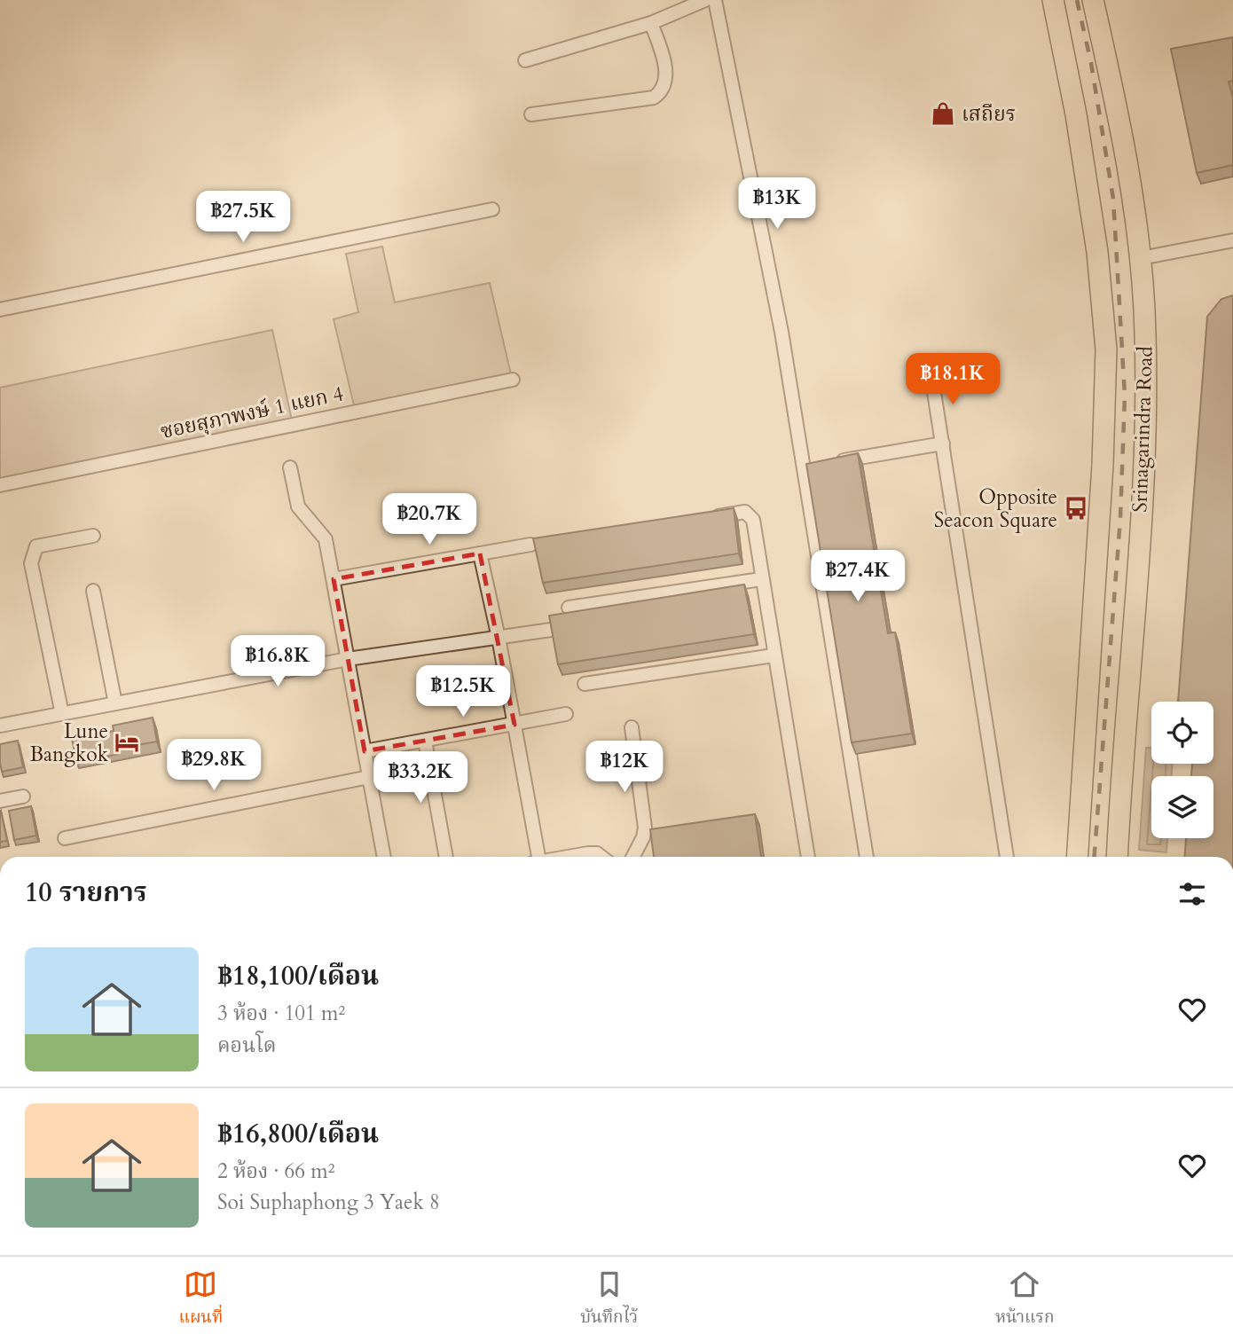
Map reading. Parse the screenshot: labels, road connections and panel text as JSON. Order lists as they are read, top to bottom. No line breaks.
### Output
{"streets":{"main road":["Srinagarindra Road"],"street":["ซอยสุภาพงษ์ 1 แยก 4"]},"places":{"shop":["เสถียร"],"bus stop":["Opposite Seacon Square"],"hotel":["Lune Bangkok"]},"page":{"price":["฿13K","฿27.5K","฿18.1K","฿20.7K","฿27.4K","฿16.8K","฿12.5K","฿29.8K","฿12K","฿33.2K"],"heading":"10 รายการ","list":[{"name":"฿18,100/เดือน","note":"3 ห้อง · 101 m² · คอนโด"},{"name":"฿16,800/เดือน","note":"2 ห้อง · 66 m² · Soi Suphaphong 3 Yaek 8"}],"tabs":["แผนที่","บันทึกไว้","หน้าแรก"]}}
